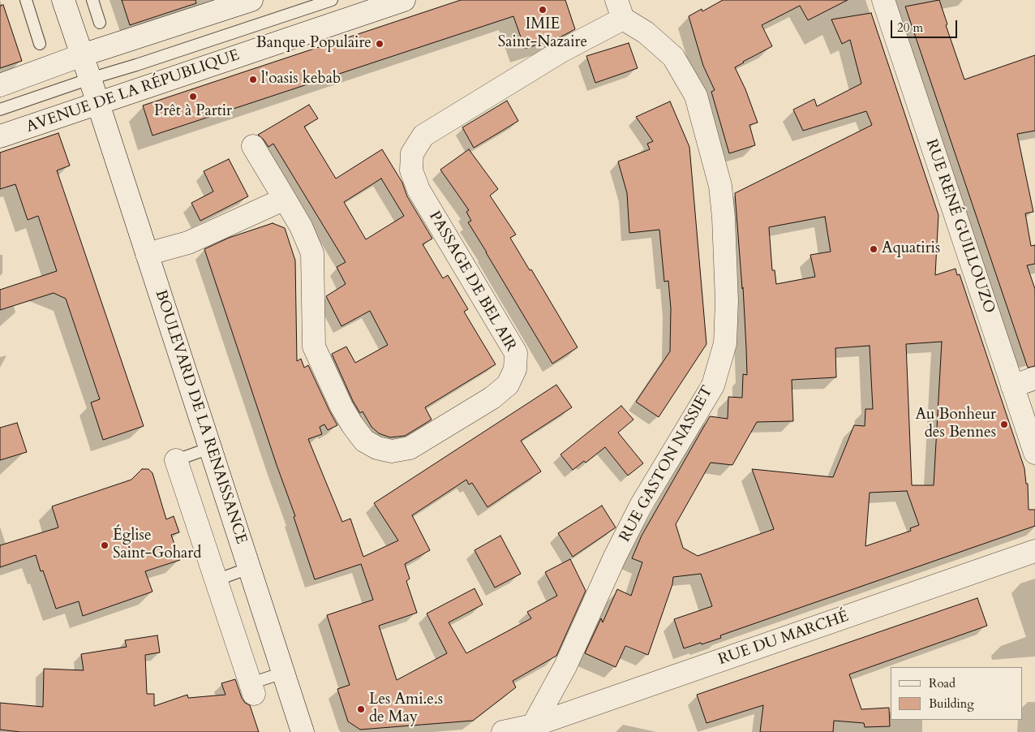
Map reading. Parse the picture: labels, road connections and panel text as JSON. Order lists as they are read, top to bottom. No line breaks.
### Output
{"streets":{"street":["AVENUE DE LA RÉPUBLIQUE","RUE RENÉ GUILLOUZO","PASSAGE DE BEL AIR","BOULEVARD DE LA RENAISSANCE","RUE GASTON NASSIET","RUE DU MARCHÉ"]},"crossings":[["AVENUE DE LA RÉPUBLIQUE","BOULEVARD DE LA RENAISSANCE"],["PASSAGE DE BEL AIR","RUE GASTON NASSIET"],["RUE GASTON NASSIET","RUE DU MARCHÉ"]],"places":["IMIE Saint-Nazaire","Banque Populaire","l'oasis kebab","Prêt à Partir","Aquatiris","Au Bonheur des Bennes","Église Saint-Gohard","Les Ami.e.s de May"],"legend":["Road","Building"],"scale_bar":"20 m"}
